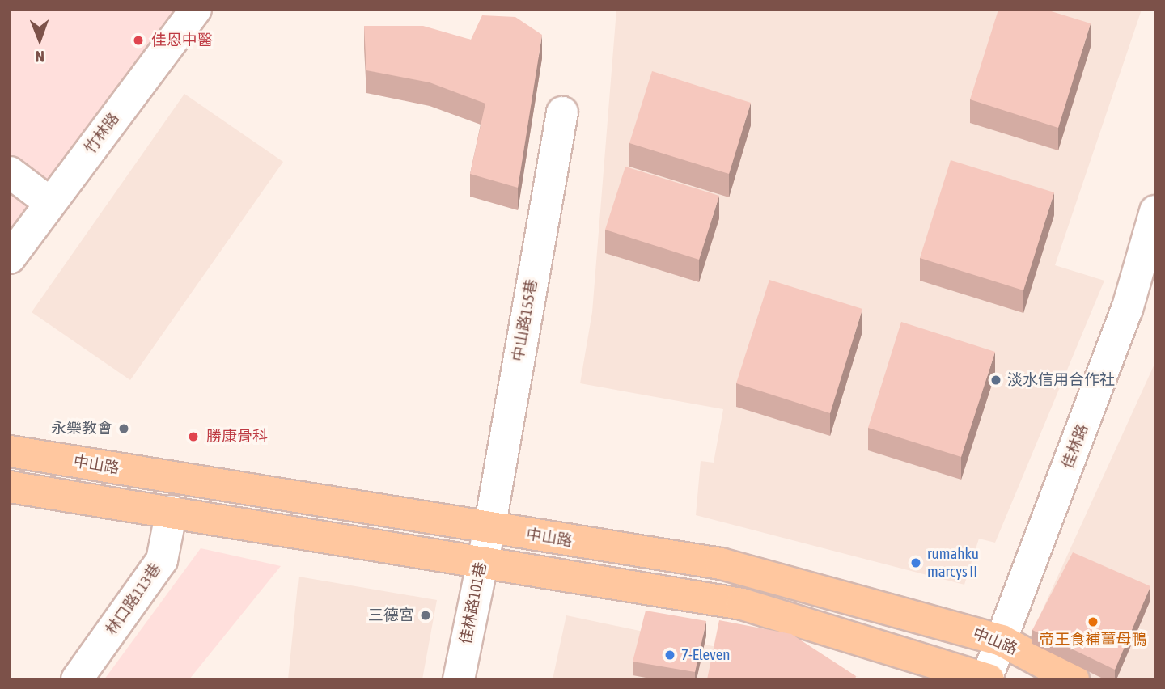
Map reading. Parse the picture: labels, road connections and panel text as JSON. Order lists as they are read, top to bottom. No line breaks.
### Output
{"streets":{"main road":["中山路"],"street":["竹林路","中山路155巷","佳林路","林口路113巷","佳林路101巷"]},"crossings":[["中山路155巷","中山路"],["中山路155巷","佳林路101巷"],["佳林路","中山路"],["中山路","佳林路101巷"]],"places":["佳恩中醫","淡水信用合作社","永樂教會","勝康骨科","rumahku marcys II","三德宮","帝王食補薑母鴨","7-Eleven"],"north":"bottom"}
